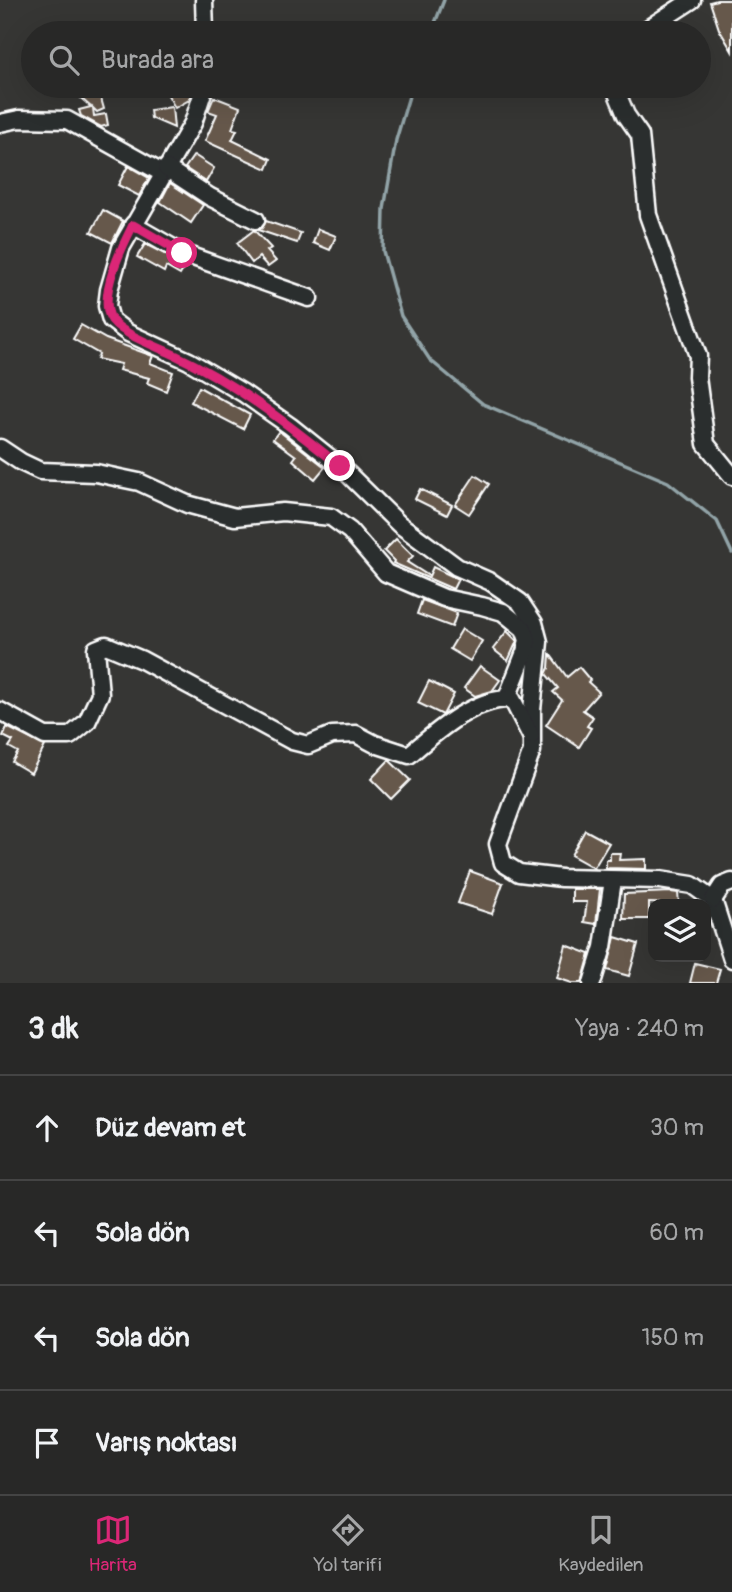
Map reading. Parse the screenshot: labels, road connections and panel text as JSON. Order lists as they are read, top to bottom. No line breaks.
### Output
{"page":{"search":"Burada ara","heading":["3 dk","Yaya · 240 m"],"list":[["Düz devam et","30 m"],["Sola dön","60 m"],["Sola dön","150 m"],"Varış noktası"],"nav":["Harita","Yol tarifi","Kaydedilen"]}}
